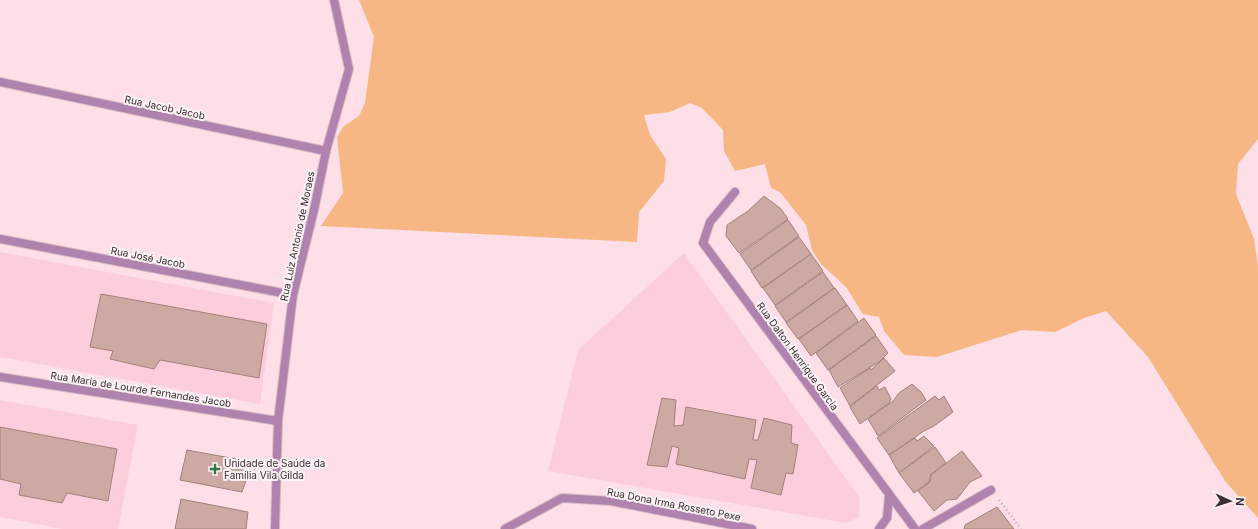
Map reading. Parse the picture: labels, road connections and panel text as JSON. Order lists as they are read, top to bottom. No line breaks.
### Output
{"streets":{"street":["Rua Jacob Jacob","Rua Luiz Antonio de Moraes","Rua José Jacob","Rua Dalton Henrique Garcia","Rua Maria de Lourde Fernandes Jacob","Rua Dona Irma Rosseto Pexe"]},"crossings":[["Rua Jacob Jacob","Rua Luiz Antonio de Moraes"],["Rua Luiz Antonio de Moraes","Rua José Jacob"],["Rua Luiz Antonio de Moraes","Rua Maria de Lourde Fernandes Jacob"]],"places":{"health":["Unidade de Saúde da Família Vila Gilda"]},"north":"right"}
